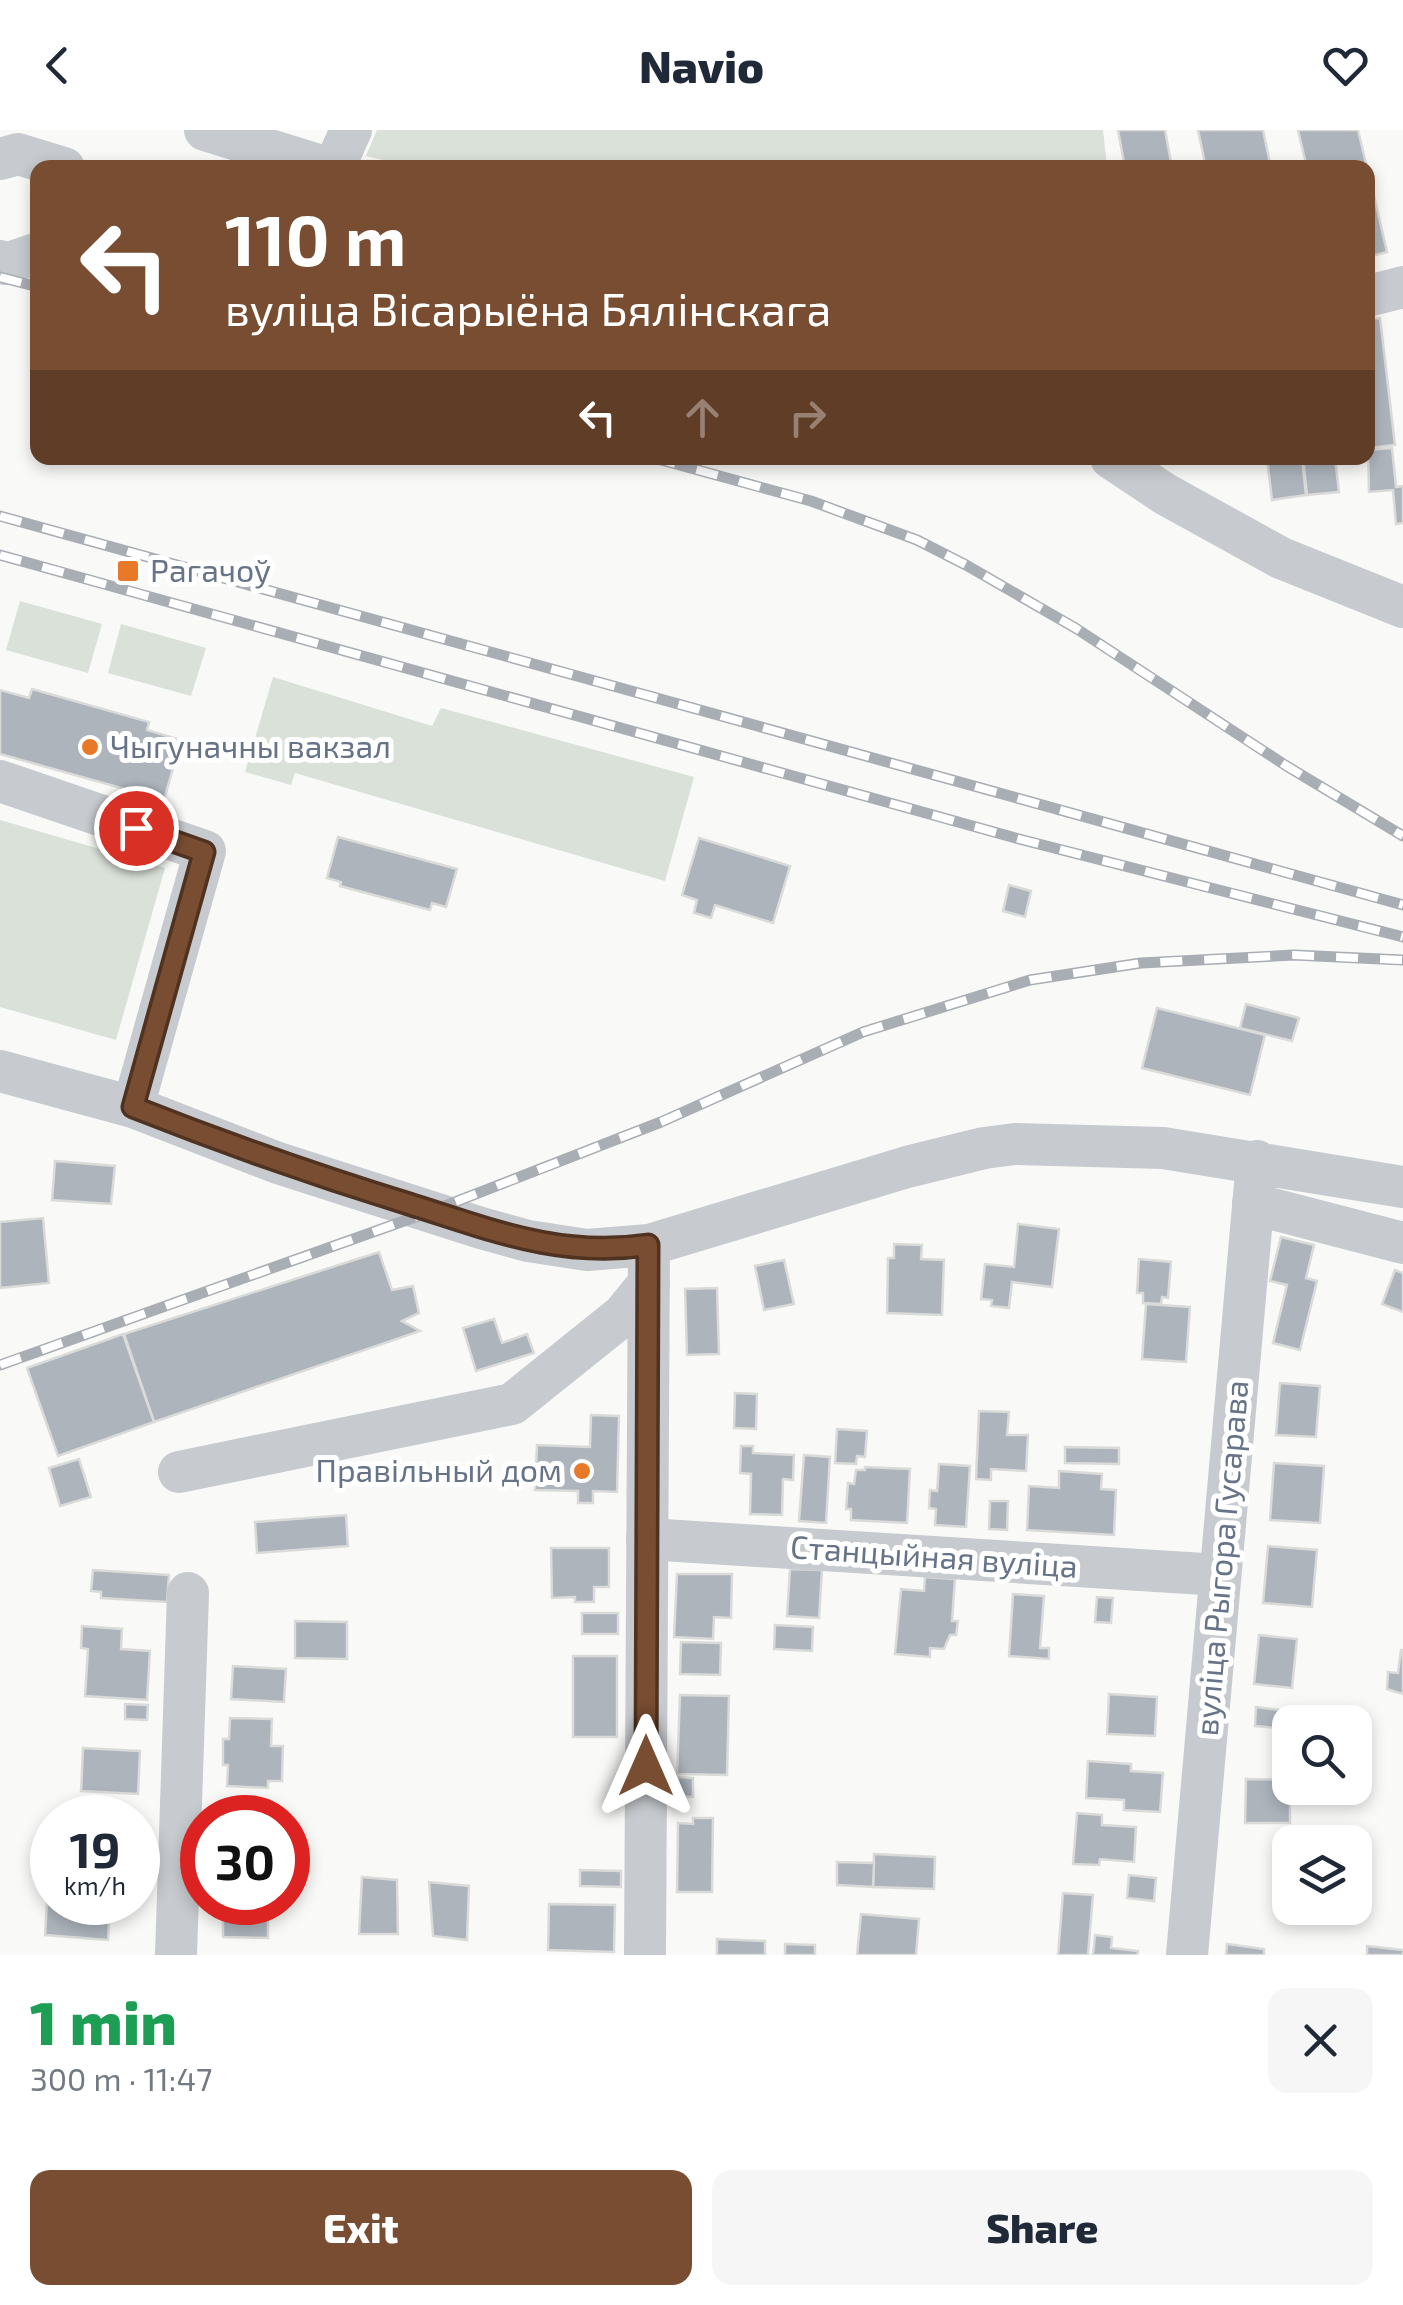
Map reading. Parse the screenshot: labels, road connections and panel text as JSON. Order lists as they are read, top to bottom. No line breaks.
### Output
{"streets":{"street":["Станцыйная вуліца","вуліца Рыгора Гусарава"]},"crossings":[["Станцыйная вуліца","вуліца Рыгора Гусарава"]],"places":{"transit":["Рагачоў"],"other":["Чыгуначны вакзал","Правільный дом"]},"page":{"header":"Navio","turn":["110 m","вуліца Вісарыёна Бялінскага"],"speed":"19 km/h","limit":"30","heading":["1 min","300 m · 11:47"],"buttons":["Exit","Share"]}}
